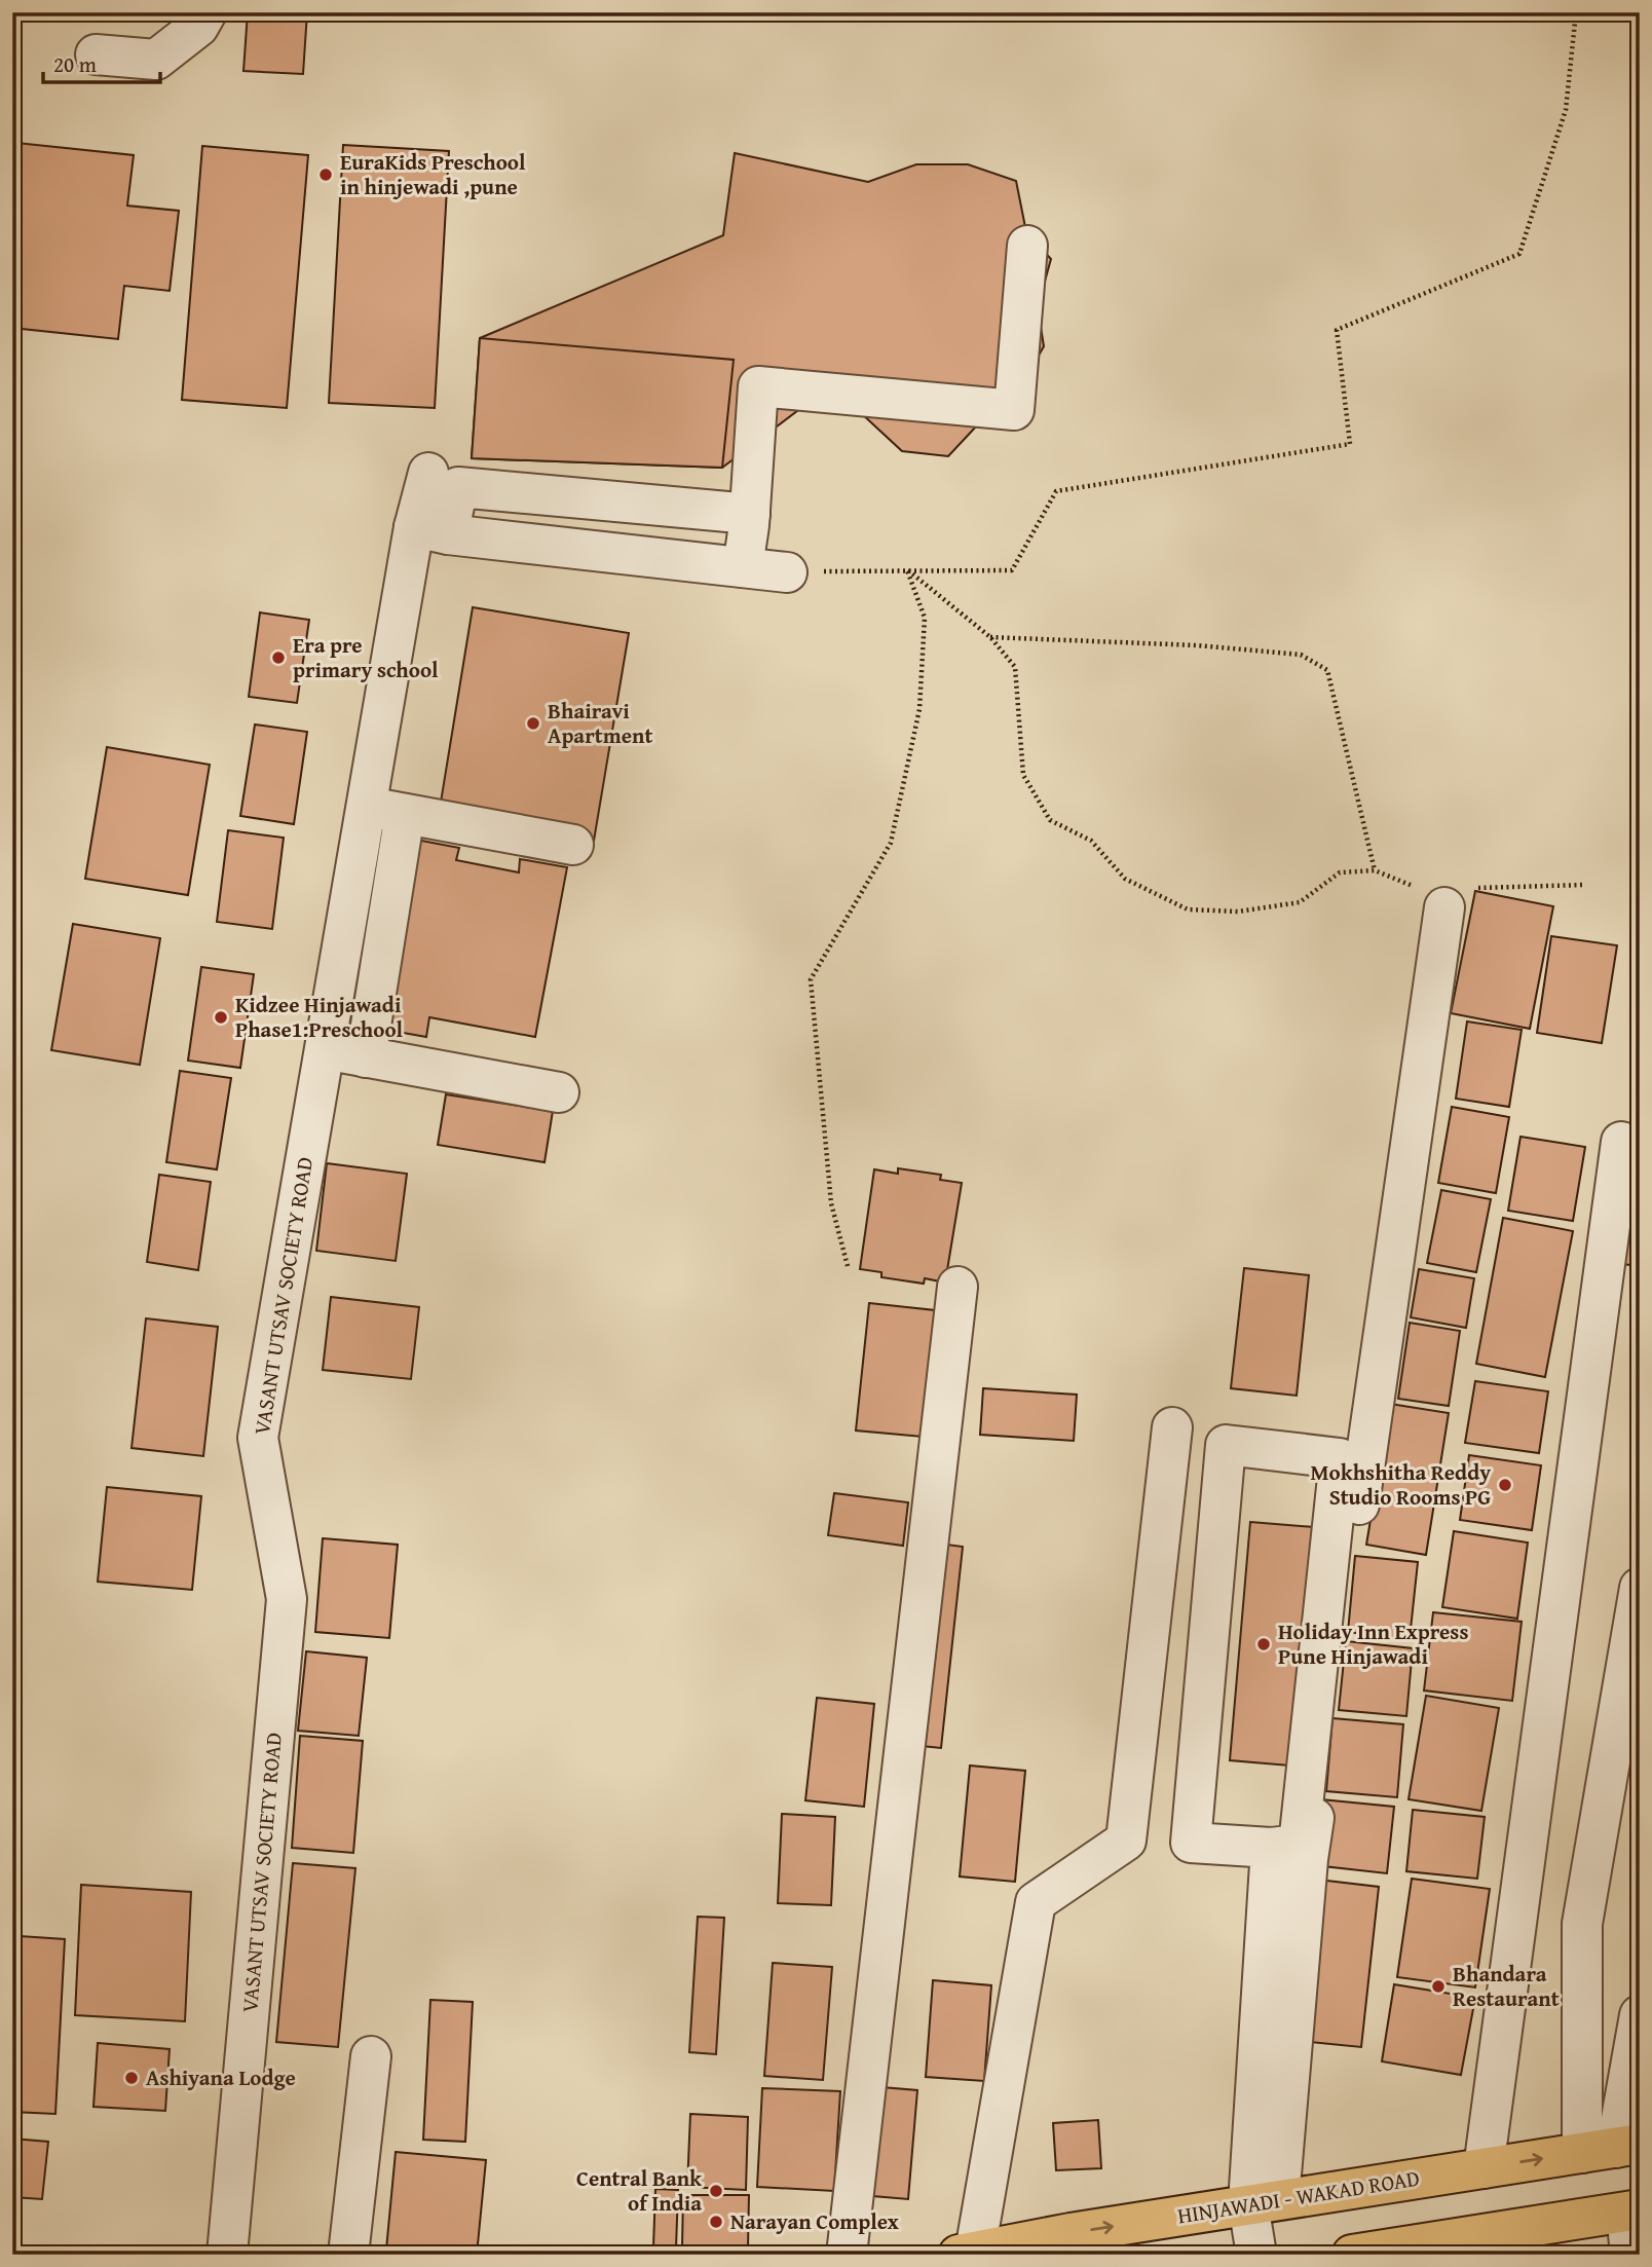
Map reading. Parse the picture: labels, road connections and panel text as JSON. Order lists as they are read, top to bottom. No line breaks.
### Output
{"streets":{"main road":["HINJAWADI - WAKAD ROAD"],"street":["VASANT UTSAV SOCIETY ROAD"]},"places":["EuraKids Preschool in hinjewadi ,pune","Era pre primary school","Bhairavi Apartment","Kidzee Hinjawadi Phase1:Preschool","Mokhshitha Reddy Studio Rooms PG","Holiday Inn Express Pune Hinjawadi","Bhandara Restaurant","Ashiyana Lodge","Central Bank of India","Narayan Complex"],"scale_bar":"20 m"}
